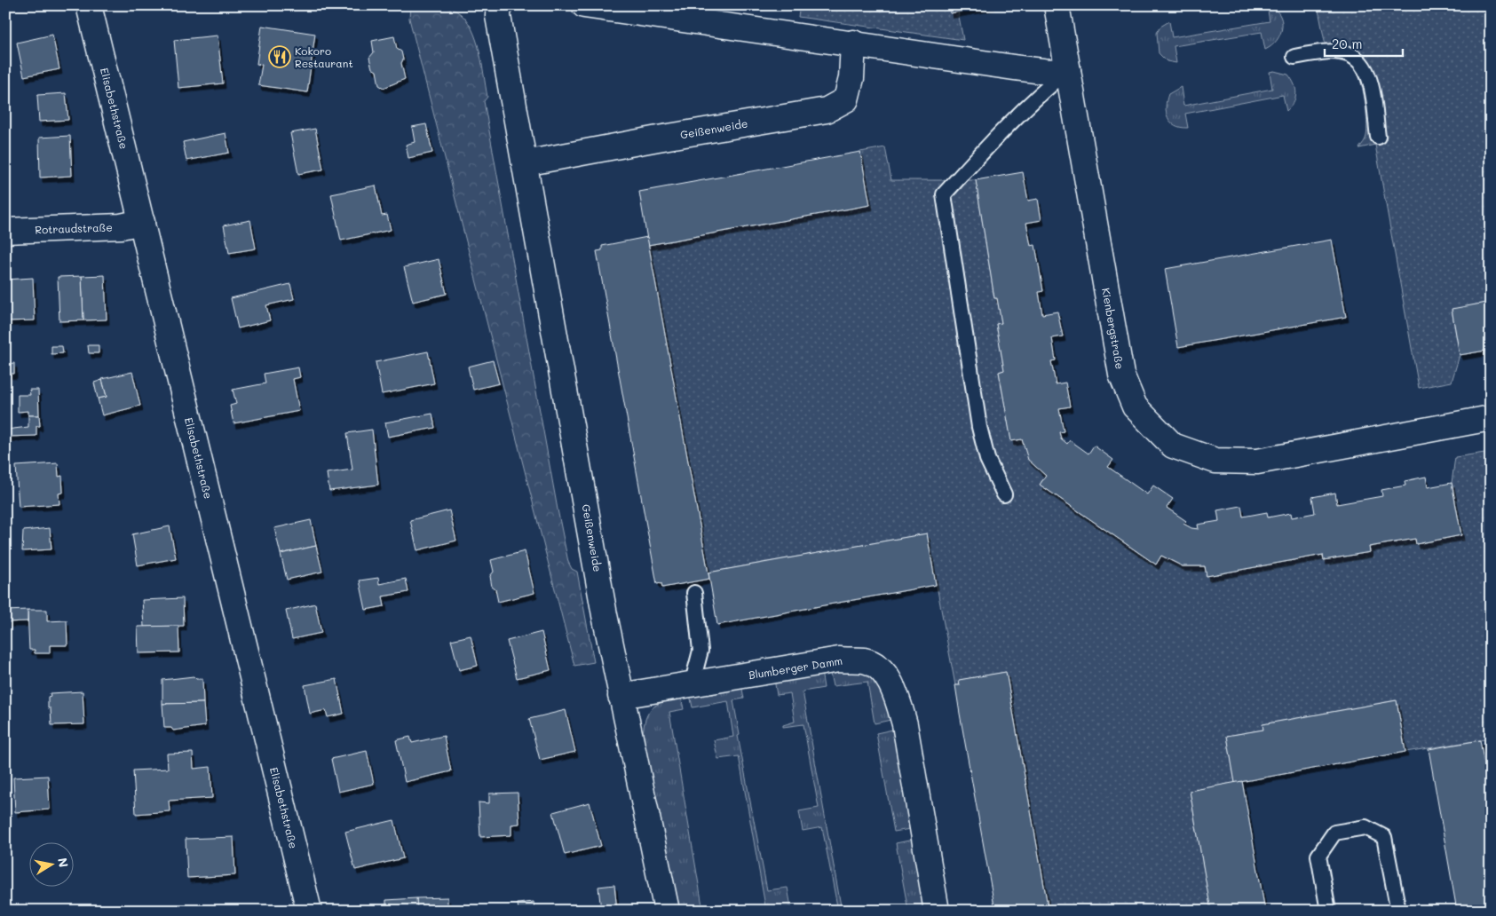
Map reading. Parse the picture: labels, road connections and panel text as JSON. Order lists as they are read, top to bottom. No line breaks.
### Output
{"streets":{"street":["Elisabethstraße","Geißenweide","Rotraudstraße","Kienbergstraße","Blumberger Damm"]},"crossings":[["Elisabethstraße","Rotraudstraße"],["Geißenweide","Blumberger Damm"]],"places":{"restaurant":["Kokoro Restaurant"]},"scale_bar":"20 m","north":"right"}
